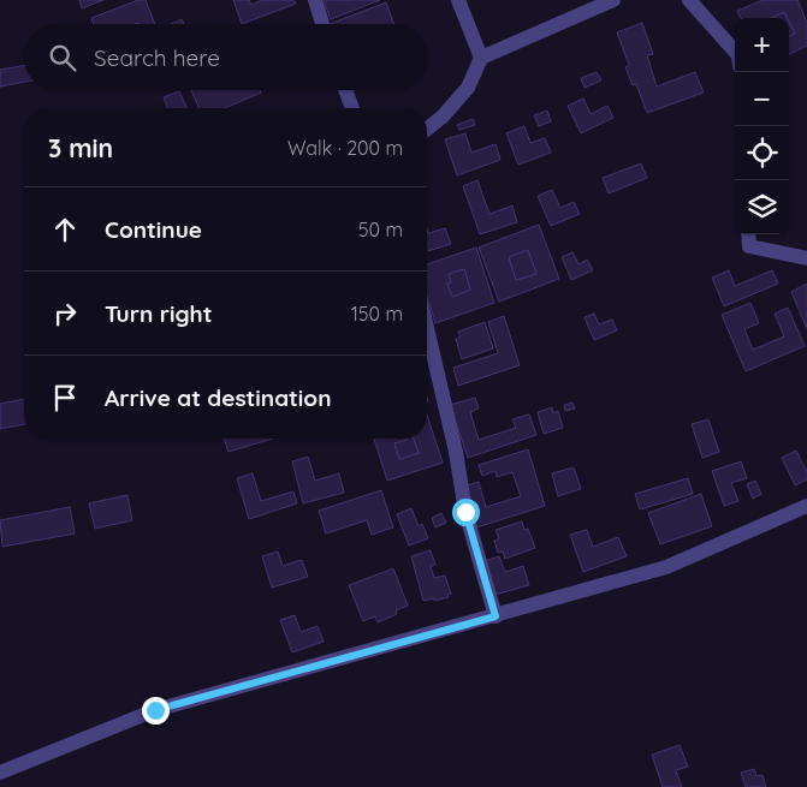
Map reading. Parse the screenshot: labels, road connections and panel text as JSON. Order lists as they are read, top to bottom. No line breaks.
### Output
{"page":{"map_buttons":["+","−"],"search":"Search here","heading":["3 min","Walk · 200 m"],"list":[["Continue","50 m"],["Turn right","150 m"],"Arrive at destination"]}}
